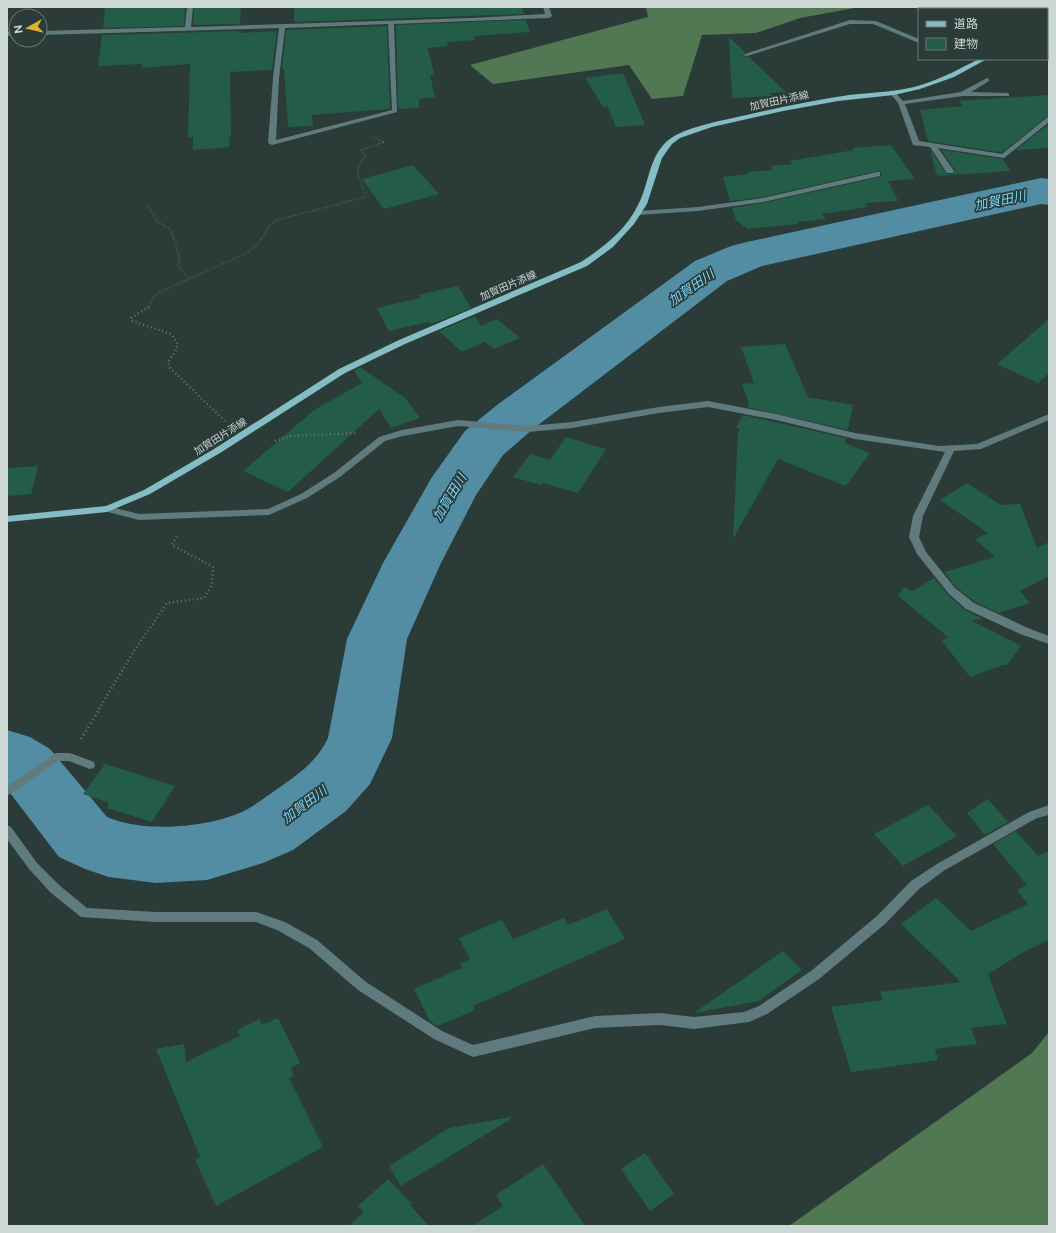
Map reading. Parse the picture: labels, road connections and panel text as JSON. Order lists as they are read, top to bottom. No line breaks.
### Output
{"streets":{"main road":["加賀田片添線"]},"water":["加賀田川"],"legend":["道路","建物"],"north":"left"}
